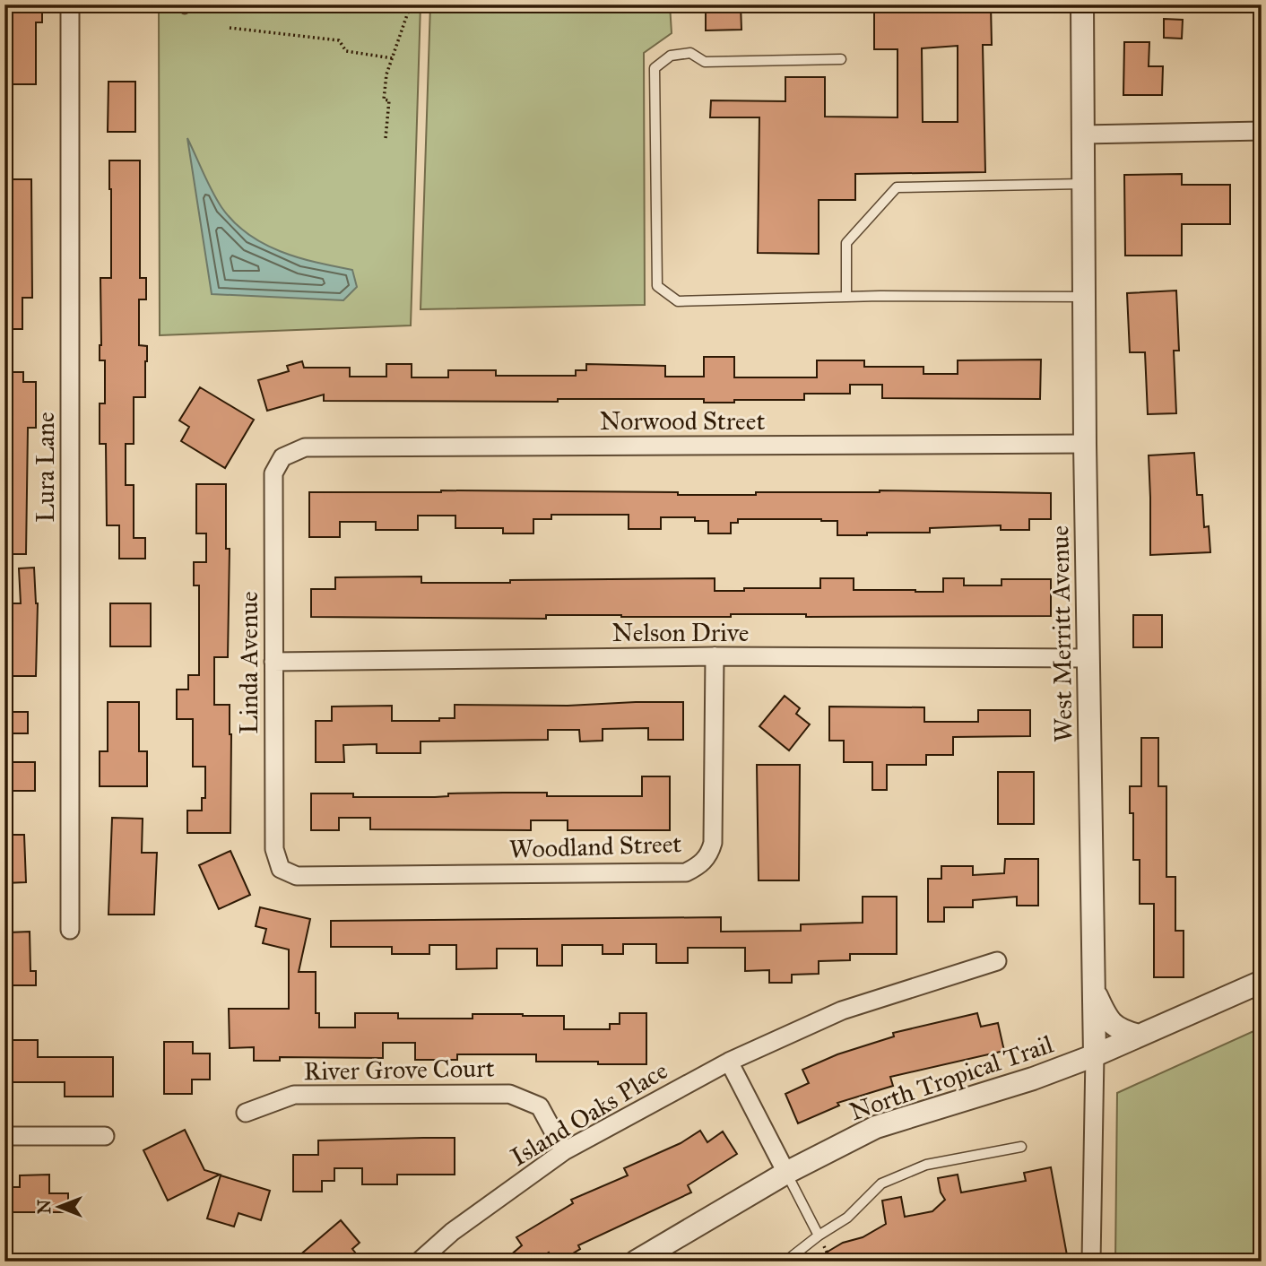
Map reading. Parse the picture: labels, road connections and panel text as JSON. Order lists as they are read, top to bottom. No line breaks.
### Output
{"streets":{"street":["Norwood Street","Lura Lane","Nelson Drive","West Merritt Avenue","Linda Avenue","Woodland Street","River Grove Court","North Tropical Trail","Island Oaks Place"]},"crossings":[["Norwood Street","West Merritt Avenue"],["Norwood Street","Linda Avenue"],["Nelson Drive","West Merritt Avenue"],["Nelson Drive","Linda Avenue"],["Nelson Drive","Woodland Street"],["West Merritt Avenue","North Tropical Trail"],["Linda Avenue","Woodland Street"],["River Grove Court","Island Oaks Place"]],"north":"left"}
